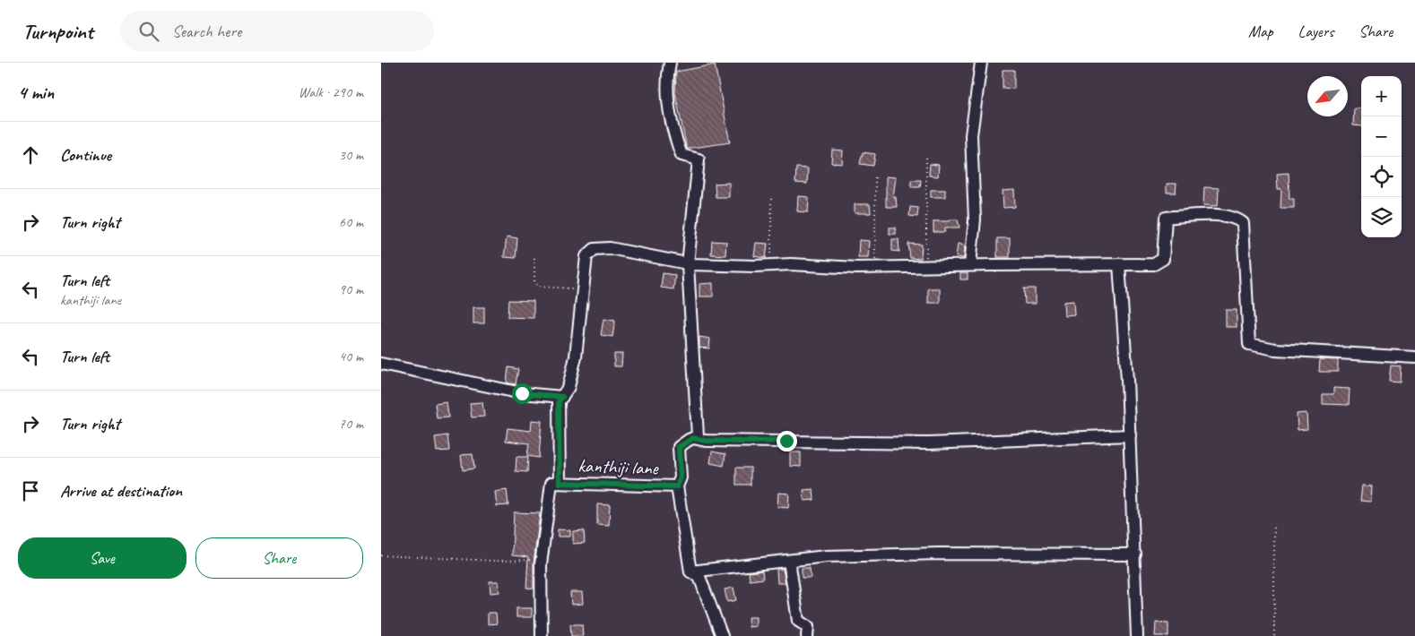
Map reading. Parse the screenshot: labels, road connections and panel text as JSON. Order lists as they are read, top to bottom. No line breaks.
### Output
{"streets":{"street":["kanthiji lane"]},"north":"bottom left","page":{"header":"Turnpoint","search":"Search here","nav":["Map","Layers","Share"],"heading":["4 min","Walk · 290 m"],"map_buttons":["+","−"],"list":[["Continue","30 m"],["Turn right","60 m"],["Turn left","kanthiji lane","90 m"],["Turn left","40 m"],["Turn right","70 m"],"Arrive at destination"],"buttons":["Save","Share"]}}
